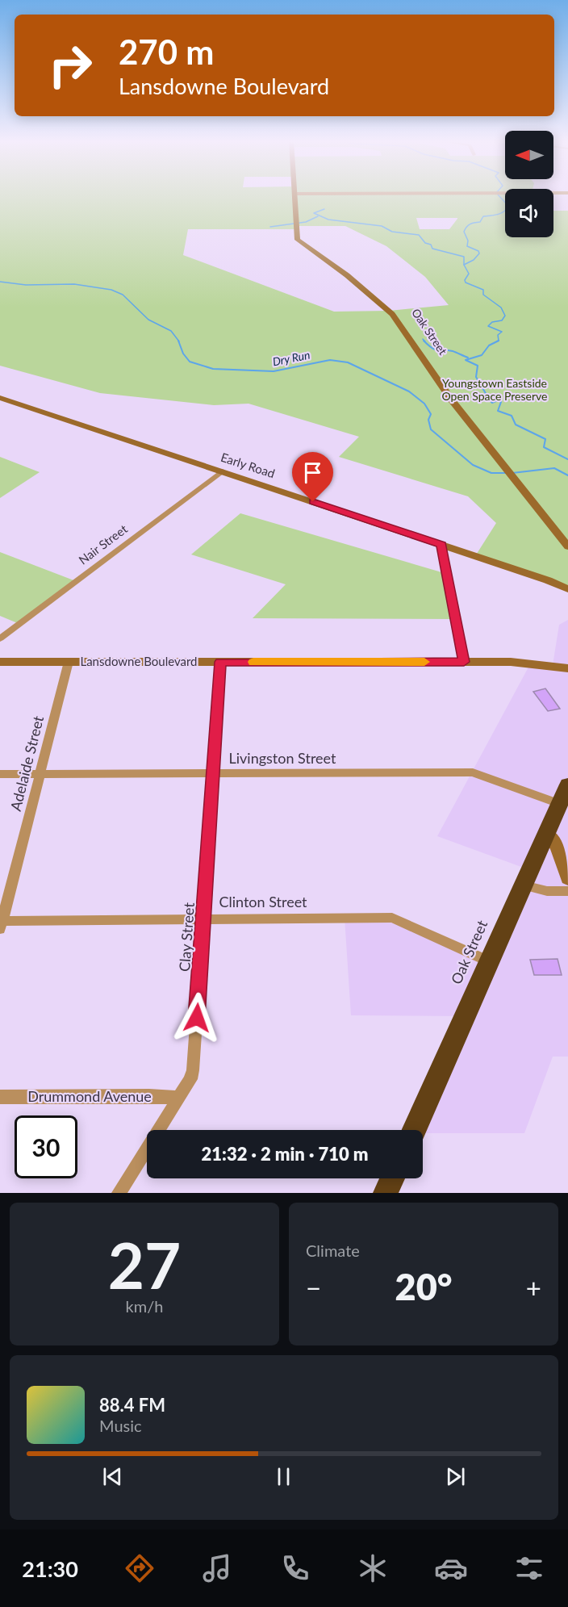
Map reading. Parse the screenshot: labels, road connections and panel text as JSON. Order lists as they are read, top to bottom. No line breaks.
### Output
{"streets":{"highway":["Oak Street"],"street":["Early Road","Nair Street","Lansdowne Boulevard","Livingston Street","Adelaide Street","Clinton Street","Clay Street","Drummond Avenue"]},"crossings":[["Oak Street","Livingston Street"],["Oak Street","Clinton Street"],["Early Road","Nair Street"],["Lansdowne Boulevard","Adelaide Street"],["Lansdowne Boulevard","Clay Street"],["Livingston Street","Adelaide Street"],["Livingston Street","Clay Street"],["Adelaide Street","Clinton Street"],["Clinton Street","Clay Street"],["Clay Street","Drummond Avenue"]],"water":["Dry Run"],"parks":["Youngstown Eastside Open Space Preserve"],"north":"left","page":{"turn":["270 m","Lansdowne Boulevard"],"limit":"30","trip":"21:32 · 2 min · 710 m","tile":[["27","km/h"],"Climate"],"heat":["−","20°","+"],"song":["88.4 FM","Music"],"tabs":"21:30"}}
